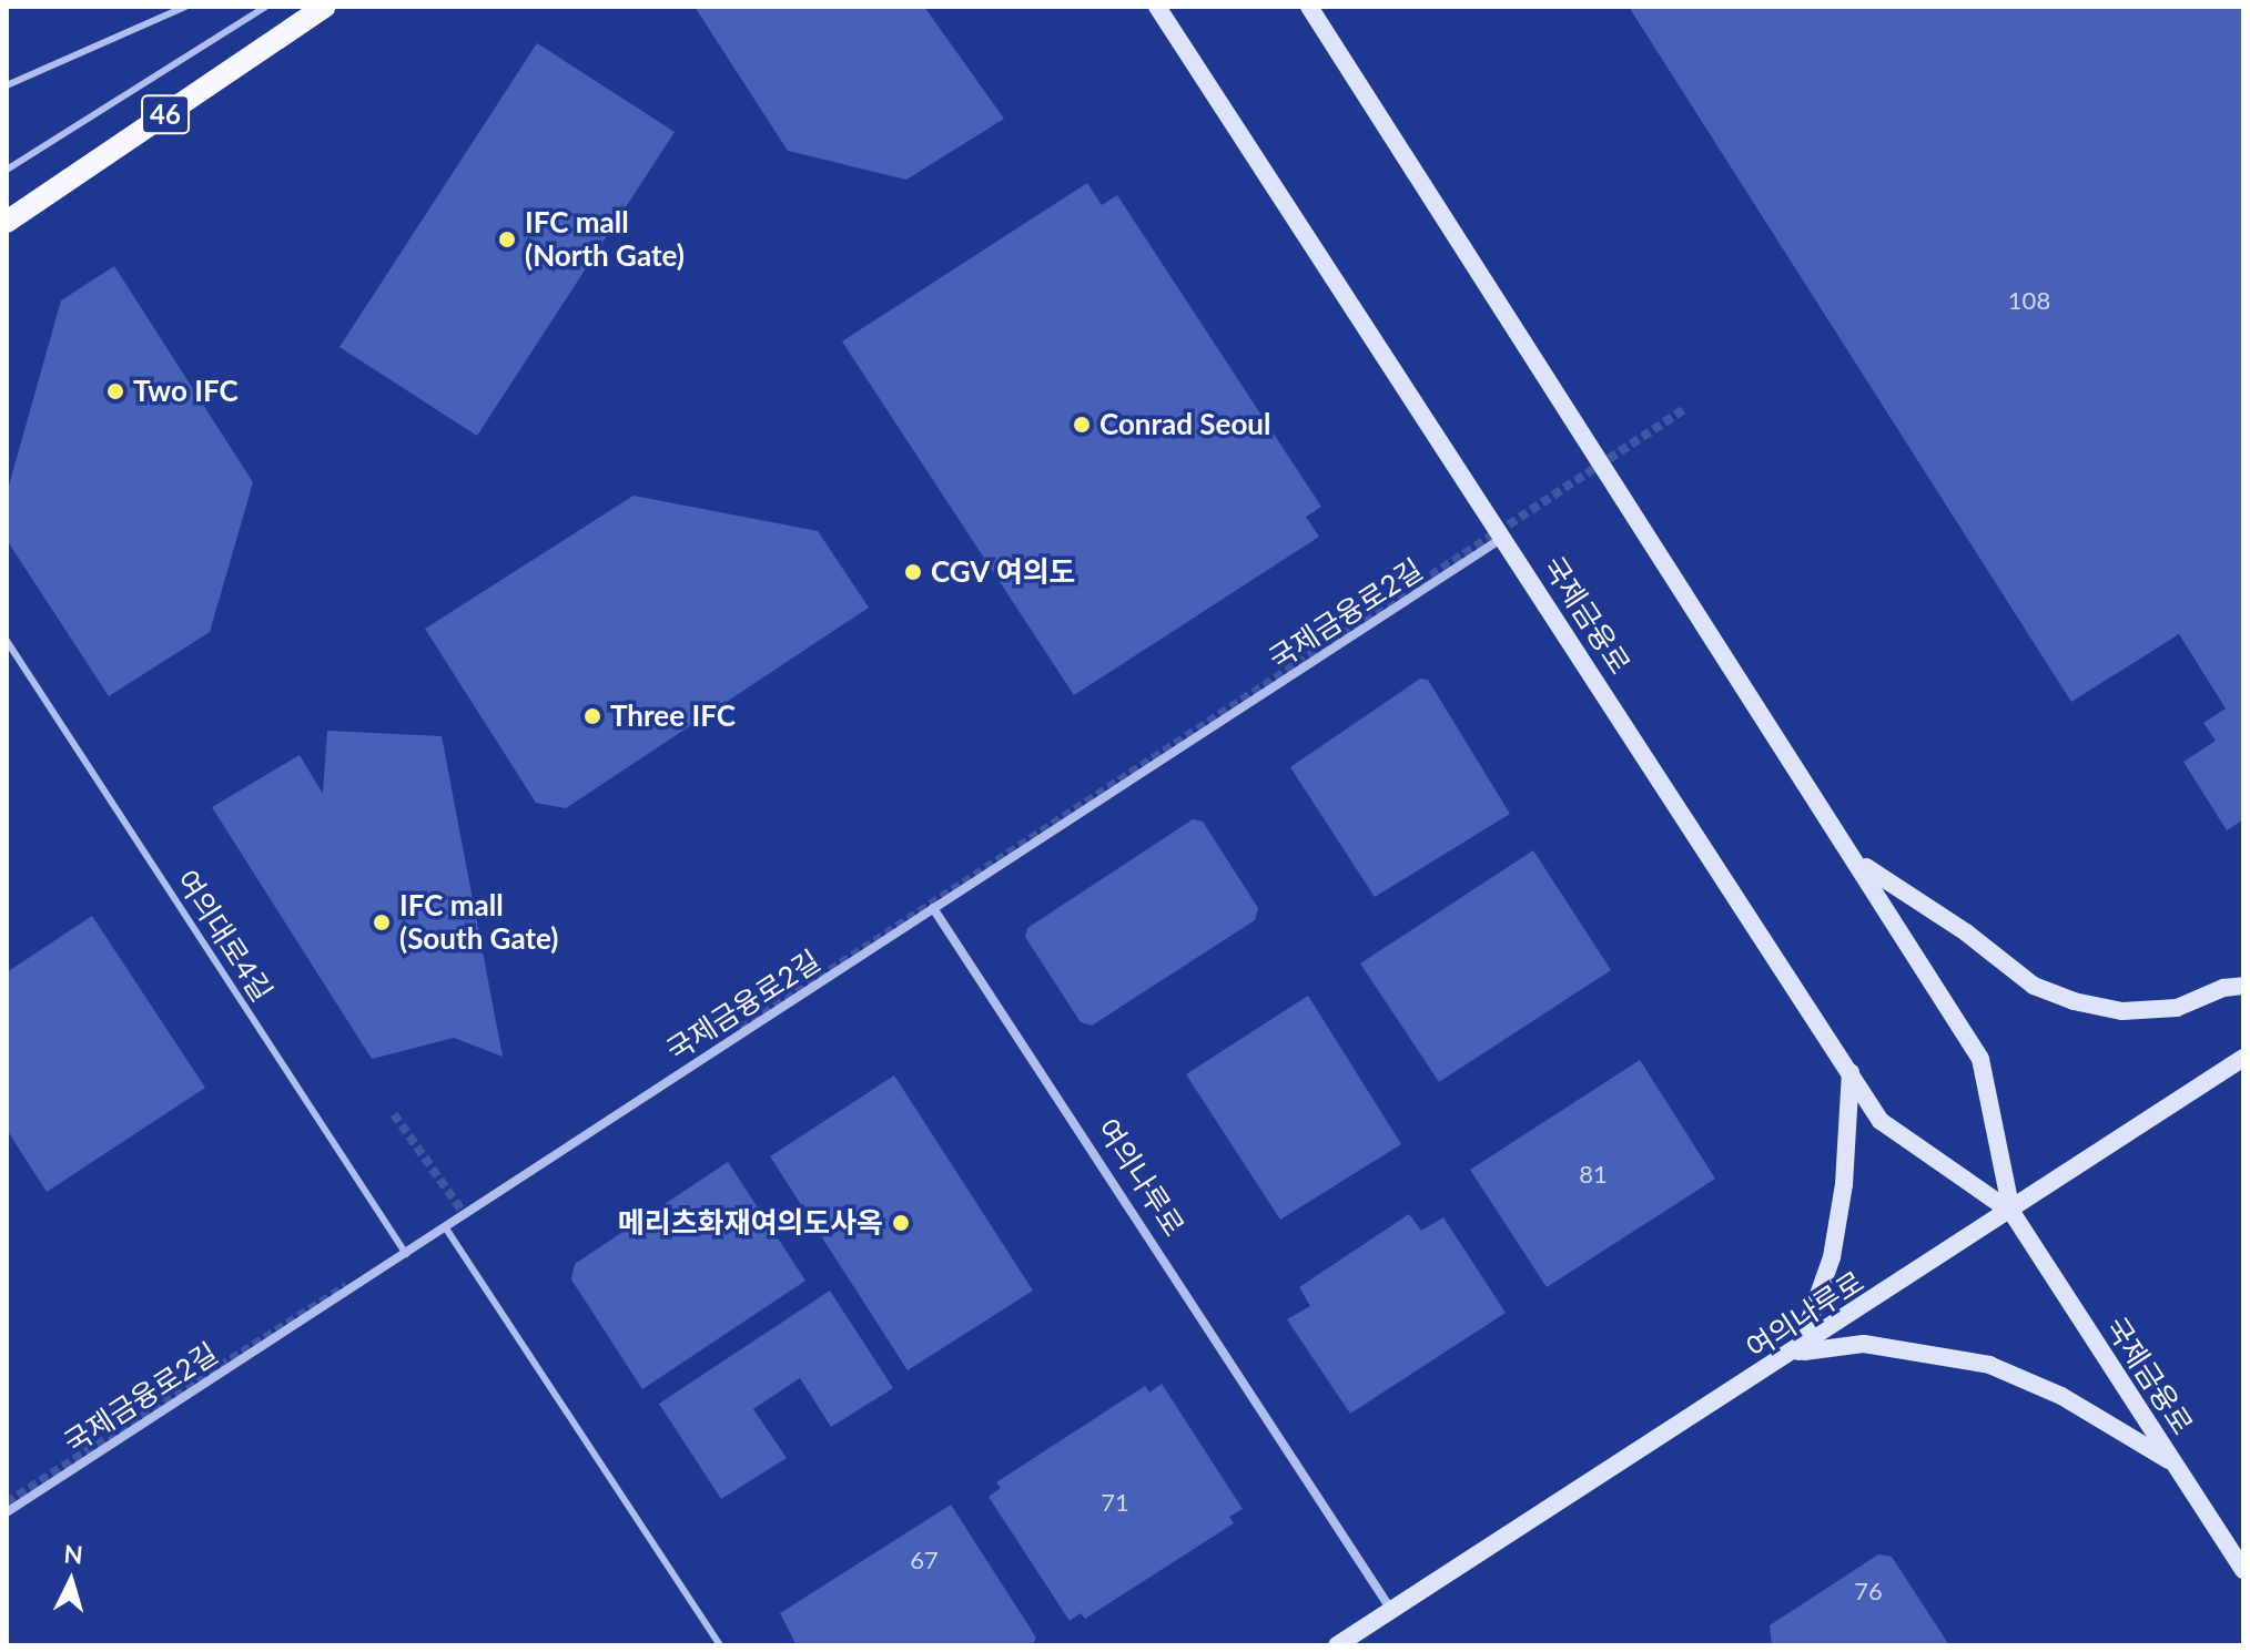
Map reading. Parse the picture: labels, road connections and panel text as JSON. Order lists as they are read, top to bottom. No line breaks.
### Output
{"streets":{"main road":["46"],"street":["국제금융로2길","국제금융로","여의나루로"],"lane":["여의대로4길"]},"crossings":[["국제금융로2길","국제금융로"],["국제금융로2길","여의대로4길"],["국제금융로2길","여의나루로"],["국제금융로","여의나루로"]],"places":["IFC mall (North Gate)","Two IFC","Conrad Seoul","CGV 여의도","Three IFC","IFC mall (South Gate)","메리츠화재여의도사옥"],"house_numbers":["108","81","71","67","76"],"north":"top"}
